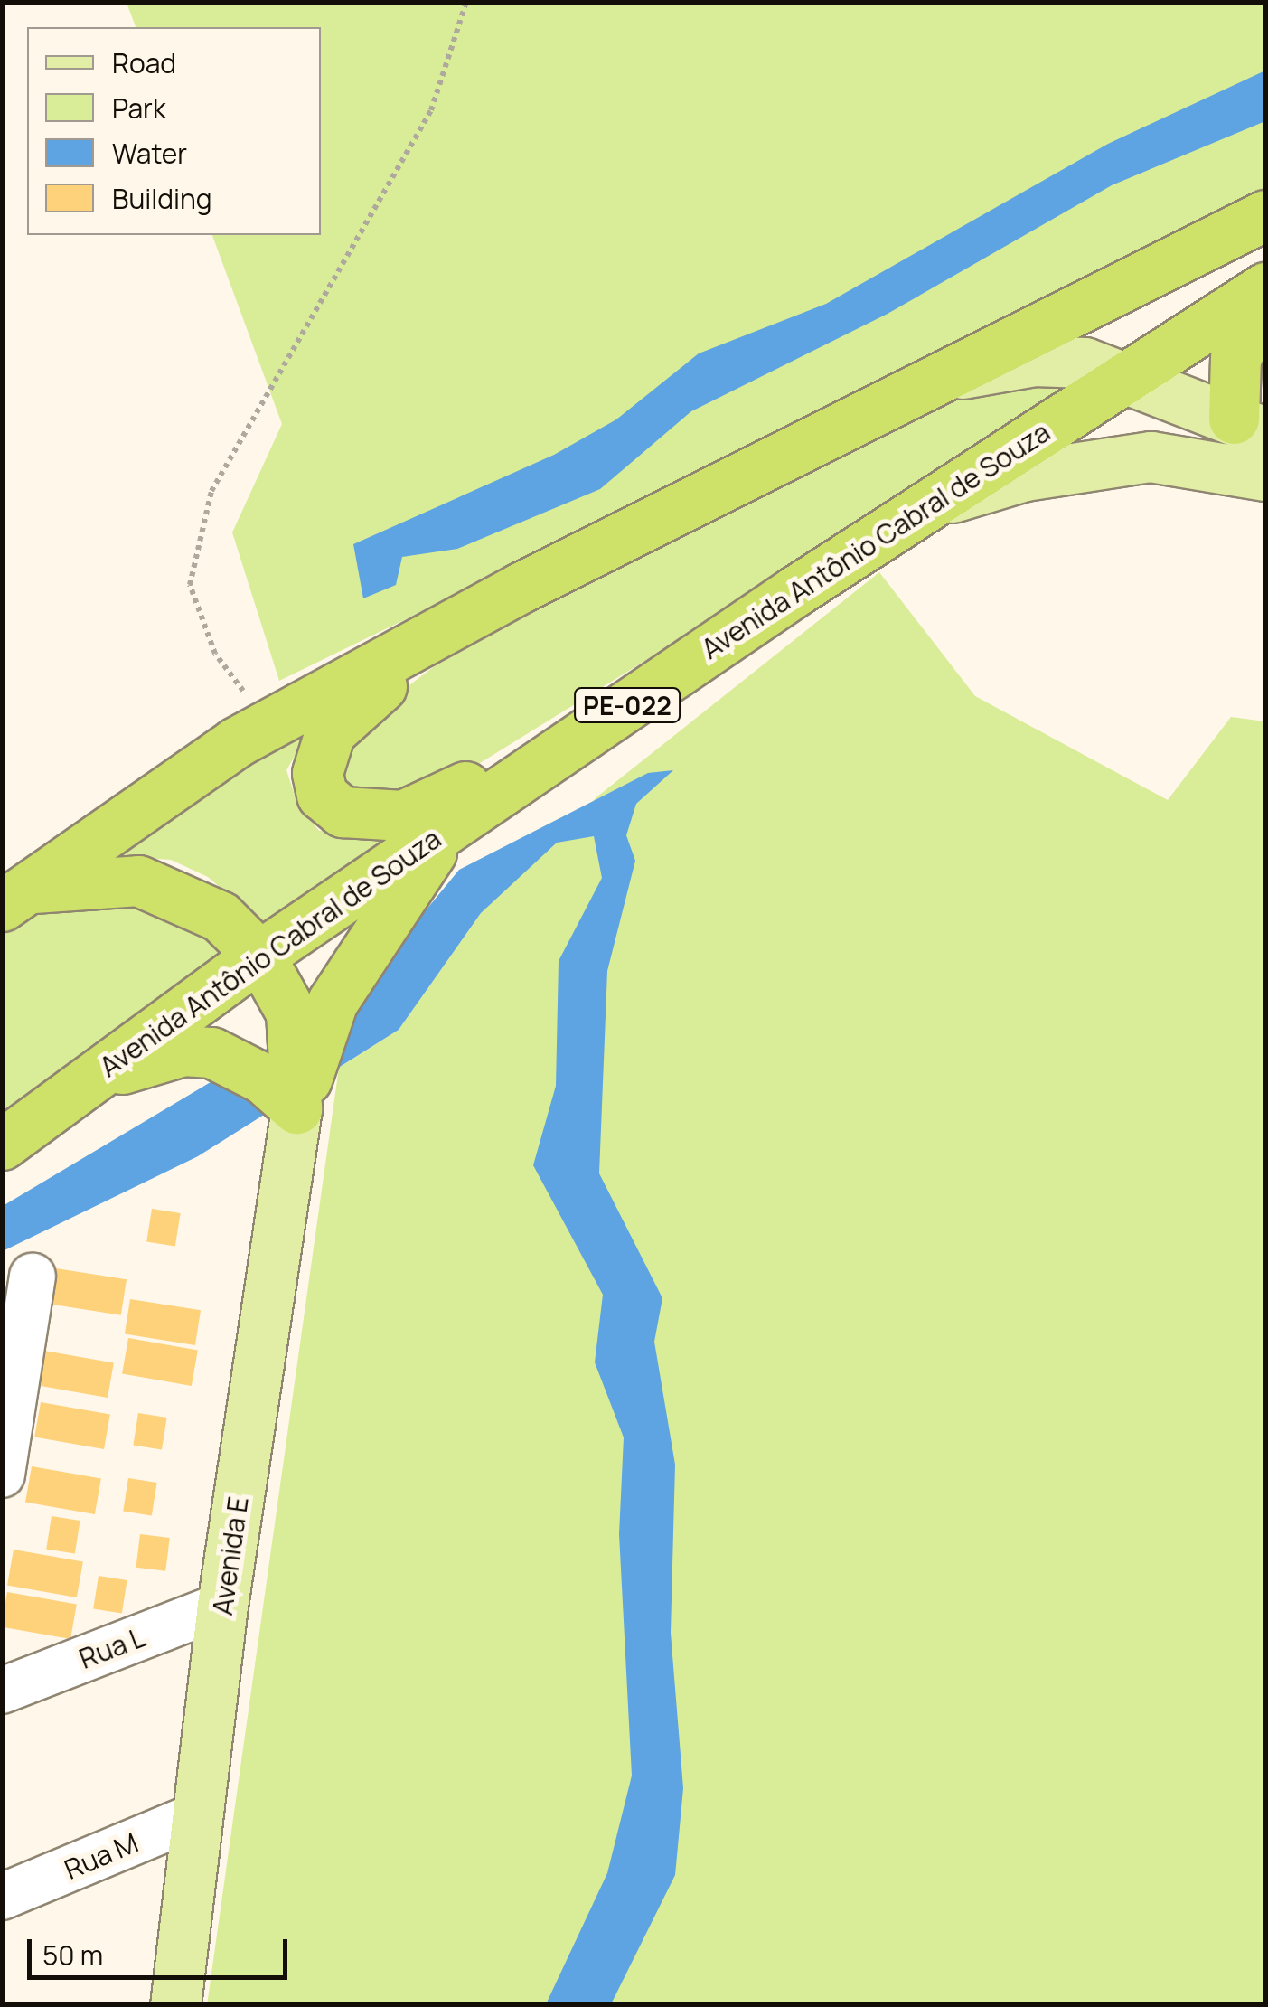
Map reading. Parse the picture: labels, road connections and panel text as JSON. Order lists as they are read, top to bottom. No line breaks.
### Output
{"streets":{"highway":["Avenida Antônio Cabral de Souza","PE-022"],"main road":["Avenida E"],"street":["Rua L","Rua M"]},"crossings":[["Avenida E","Rua L"],["Avenida E","Rua M"]],"legend":["Road","Park","Water","Building"],"scale_bar":"50 m"}
